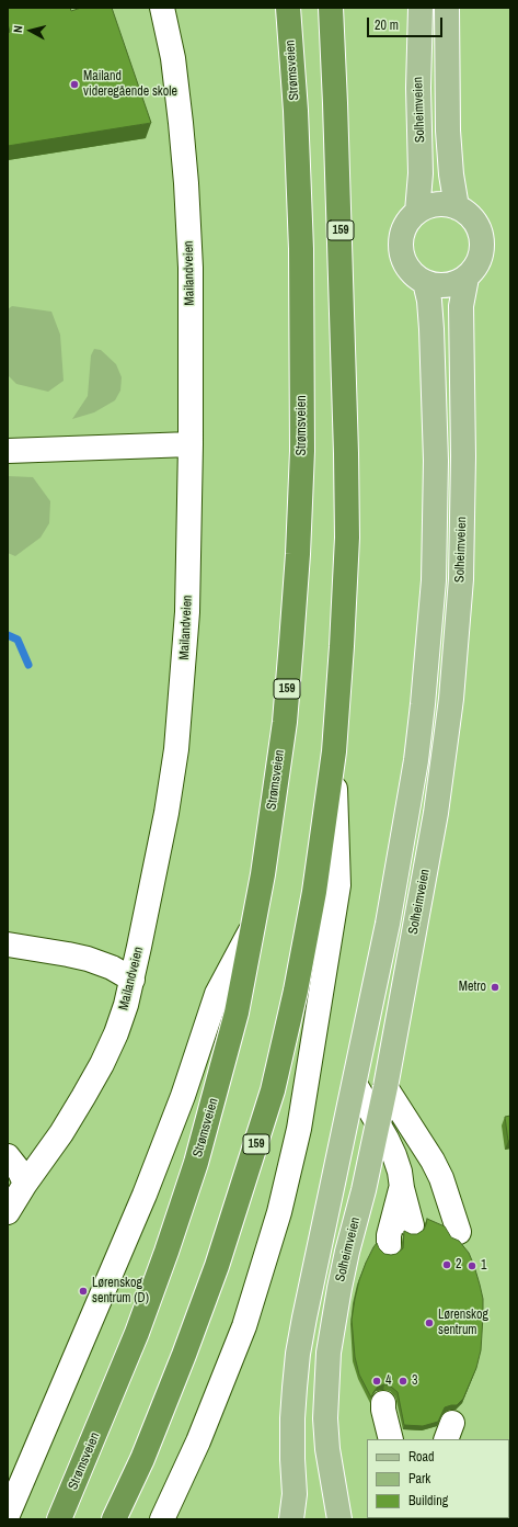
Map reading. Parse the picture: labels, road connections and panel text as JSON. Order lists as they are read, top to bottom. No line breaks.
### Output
{"streets":{"highway":["Strømsveien","159"],"main road":["Solheimveien"],"street":["Mailandveien"]},"places":["Mailand videregående skole","Metro","2","1","Lørenskog sentrum (D)","Lørenskog sentrum","4","3"],"legend":["Road","Park","Building"],"scale_bar":"20 m","north":"left"}
